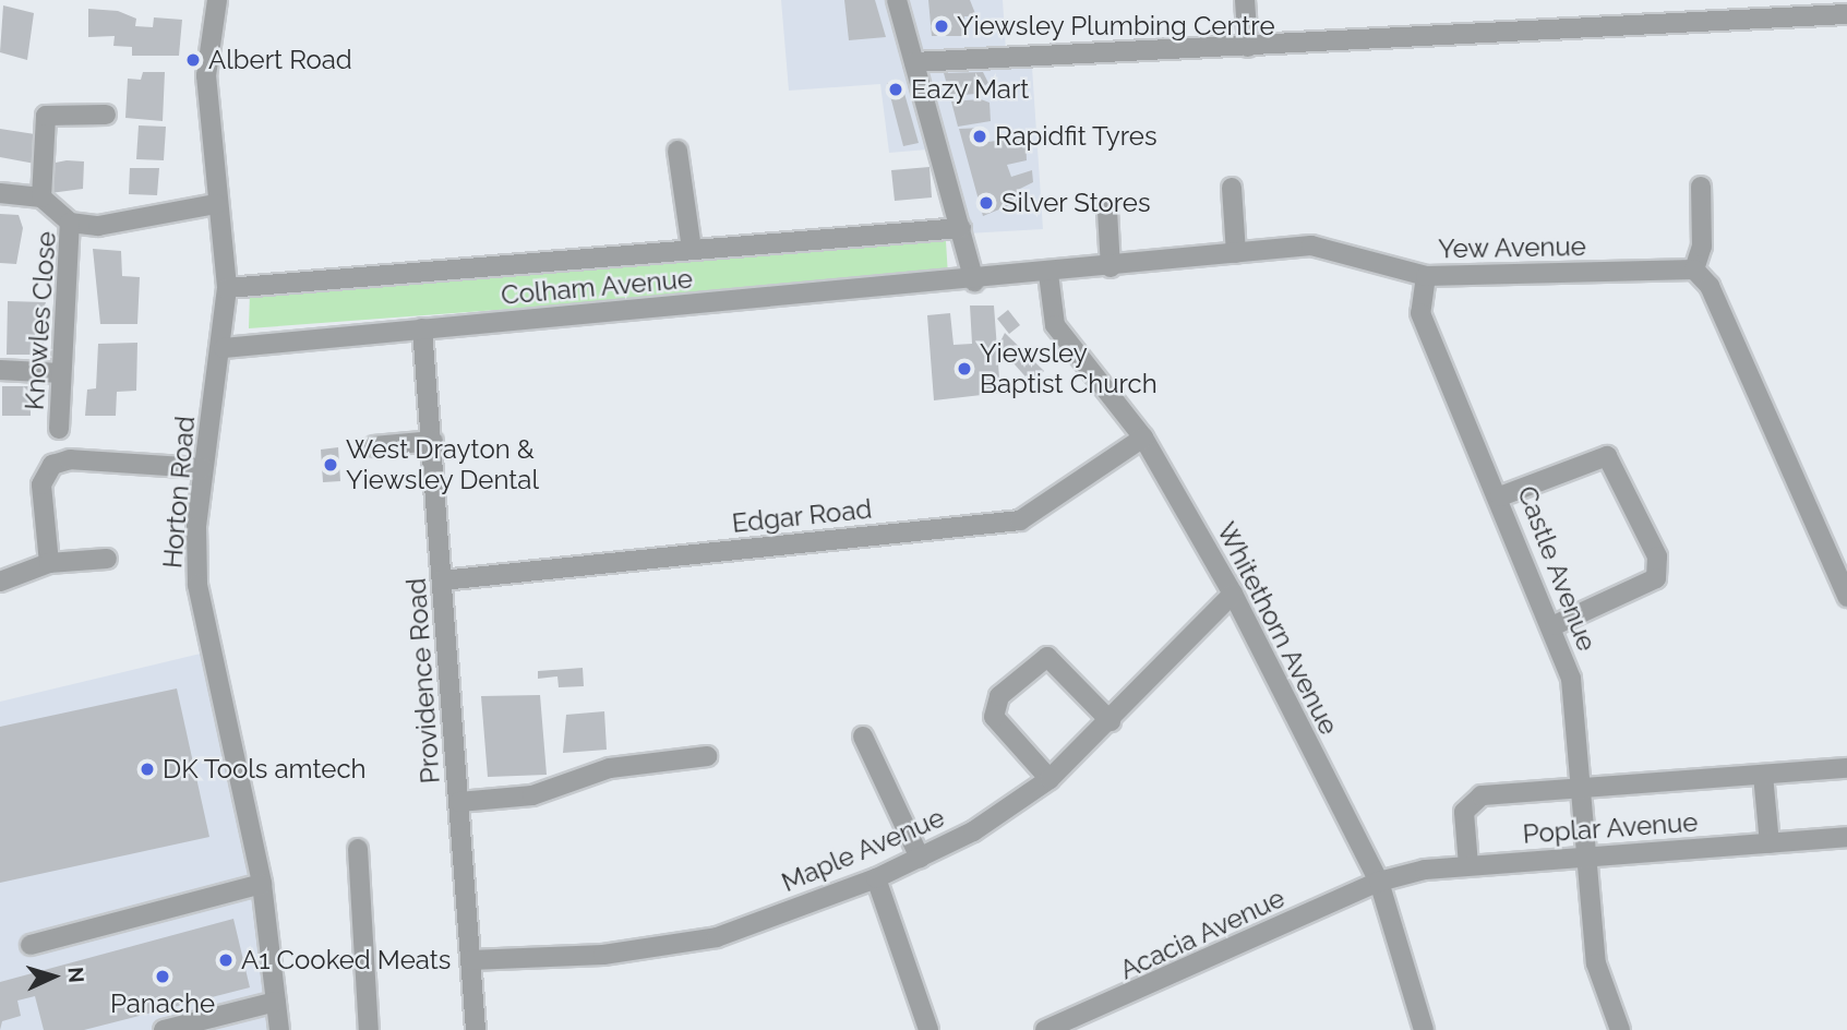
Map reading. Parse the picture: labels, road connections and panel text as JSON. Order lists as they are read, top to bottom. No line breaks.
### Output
{"streets":{"street":["Yew Avenue","Colham Avenue","Knowles Close","Horton Road","Edgar Road","Castle Avenue","Whitethorn Avenue","Providence Road","Poplar Avenue","Maple Avenue","Acacia Avenue"]},"crossings":[["Yew Avenue","Colham Avenue"],["Yew Avenue","Castle Avenue"],["Yew Avenue","Whitethorn Avenue"],["Colham Avenue","Horton Road"],["Colham Avenue","Providence Road"],["Knowles Close","Horton Road"],["Edgar Road","Whitethorn Avenue"],["Edgar Road","Providence Road"],["Castle Avenue","Poplar Avenue"],["Whitethorn Avenue","Poplar Avenue"],["Whitethorn Avenue","Maple Avenue"],["Whitethorn Avenue","Acacia Avenue"],["Providence Road","Maple Avenue"],["Poplar Avenue","Acacia Avenue"]],"places":["Yiewsley Plumbing Centre","Albert Road","Eazy Mart","Rapidfit Tyres","Silver Stores","Yiewsley Baptist Church","West Drayton & Yiewsley Dental","DK Tools amtech","A1 Cooked Meats","Panache"],"north":"right"}
